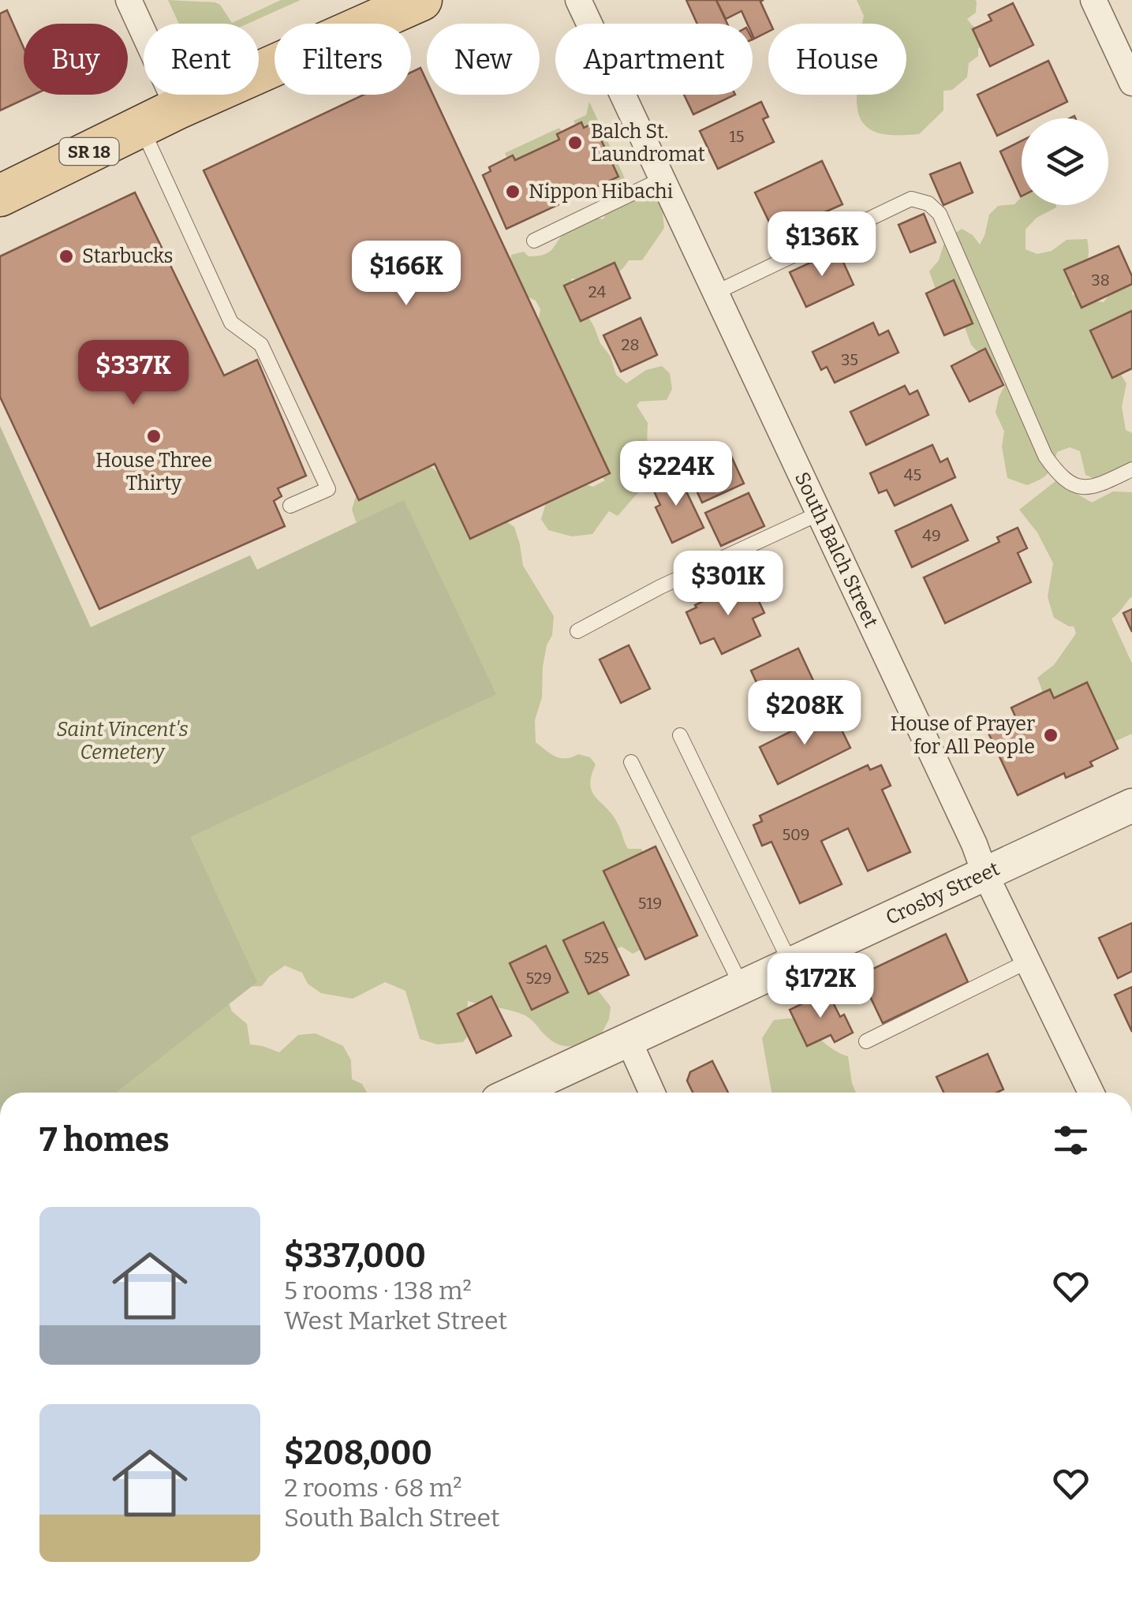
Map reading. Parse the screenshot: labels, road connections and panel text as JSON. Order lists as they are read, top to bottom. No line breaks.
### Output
{"streets":{"main road":["SR 18"],"street":["South Balch Street","Crosby Street"]},"crossings":[["South Balch Street","Crosby Street"]],"parks":["Saint Vincent's Cemetery"],"places":["Balch St. Laundromat","Nippon Hibachi","Starbucks","House Three Thirty","House of Prayer for All People"],"house_numbers":["15","38","24","28","35","45","49","509","519","525","529"],"page":{"chip":["Buy","Rent","Filters","New","Apartment","House"],"price":["$136K","$166K","$337K","$224K","$301K","$208K","$172K"],"heading":"7 homes","list":[{"name":"$337,000","note":"5 rooms · 138 m² · West Market Street"},{"name":"$208,000","note":"2 rooms · 68 m² · South Balch Street"}]}}
